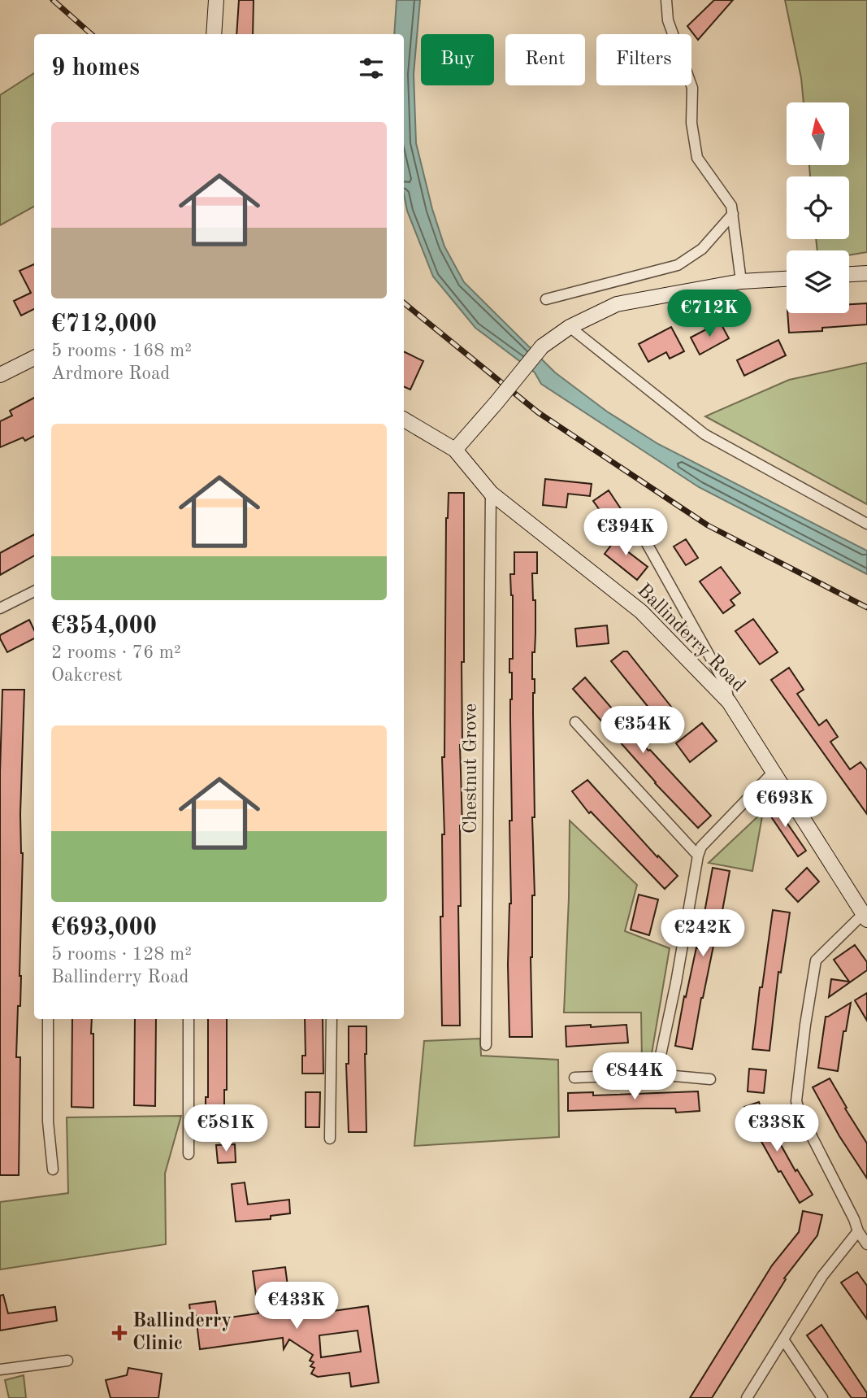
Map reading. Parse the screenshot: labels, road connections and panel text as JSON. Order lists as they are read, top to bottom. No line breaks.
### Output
{"streets":{"street":["Ballinderry Road","Chestnut Grove"]},"crossings":[["Ballinderry Road","Chestnut Grove"]],"places":{"health":["Ballinderry Clinic"]},"north":"top","page":{"chip":["Buy","Rent","Filters"],"heading":"9 homes","list":[{"name":"€712,000","note":"5 rooms · 168 m² · Ardmore Road"},{"name":"€354,000","note":"2 rooms · 76 m² · Oakcrest"},{"name":"€693,000","note":"5 rooms · 128 m² · Ballinderry Road"}],"price":["€712K","€394K","€354K","€693K","€242K","€844K","€581K","€338K","€433K"]}}
